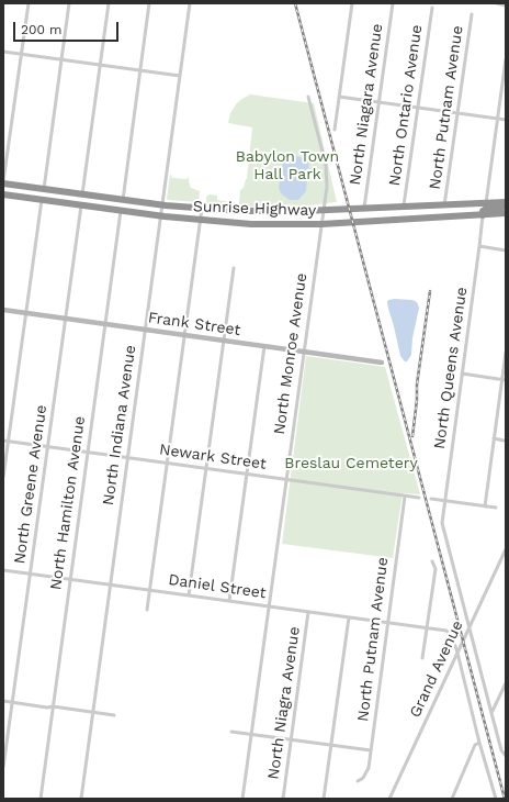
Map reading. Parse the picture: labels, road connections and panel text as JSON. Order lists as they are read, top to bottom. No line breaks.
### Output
{"streets":{"highway":["Sunrise Highway"],"street":["North Niagara Avenue","North Ontario Avenue","North Putnam Avenue","Frank Street","North Monroe Avenue","North Queens Avenue","North Indiana Avenue","Newark Street","North Greene Avenue","North Hamilton Avenue","Daniel Street","Grand Avenue","North Niagra Avenue"]},"crossings":[["North Niagara Avenue","Sunrise Highway"],["North Ontario Avenue","Sunrise Highway"],["North Putnam Avenue","Sunrise Highway"],["North Putnam Avenue","Newark Street"],["North Putnam Avenue","Daniel Street"],["Sunrise Highway","North Monroe Avenue"],["Sunrise Highway","North Queens Avenue"],["Sunrise Highway","North Indiana Avenue"],["Sunrise Highway","North Greene Avenue"],["Sunrise Highway","North Hamilton Avenue"],["Frank Street","North Monroe Avenue"],["Frank Street","North Indiana Avenue"],["Frank Street","North Greene Avenue"],["Frank Street","North Hamilton Avenue"],["North Monroe Avenue","Newark Street"],["North Monroe Avenue","Daniel Street"],["North Queens Avenue","Grand Avenue"],["North Indiana Avenue","Newark Street"],["North Indiana Avenue","Daniel Street"],["Newark Street","North Greene Avenue"],["Newark Street","North Hamilton Avenue"],["North Greene Avenue","Daniel Street"],["North Hamilton Avenue","Daniel Street"],["Daniel Street","Grand Avenue"],["Daniel Street","North Niagra Avenue"]],"parks":["Babylon Town Hall Park","Breslau Cemetery"],"scale_bar":"200 m"}
